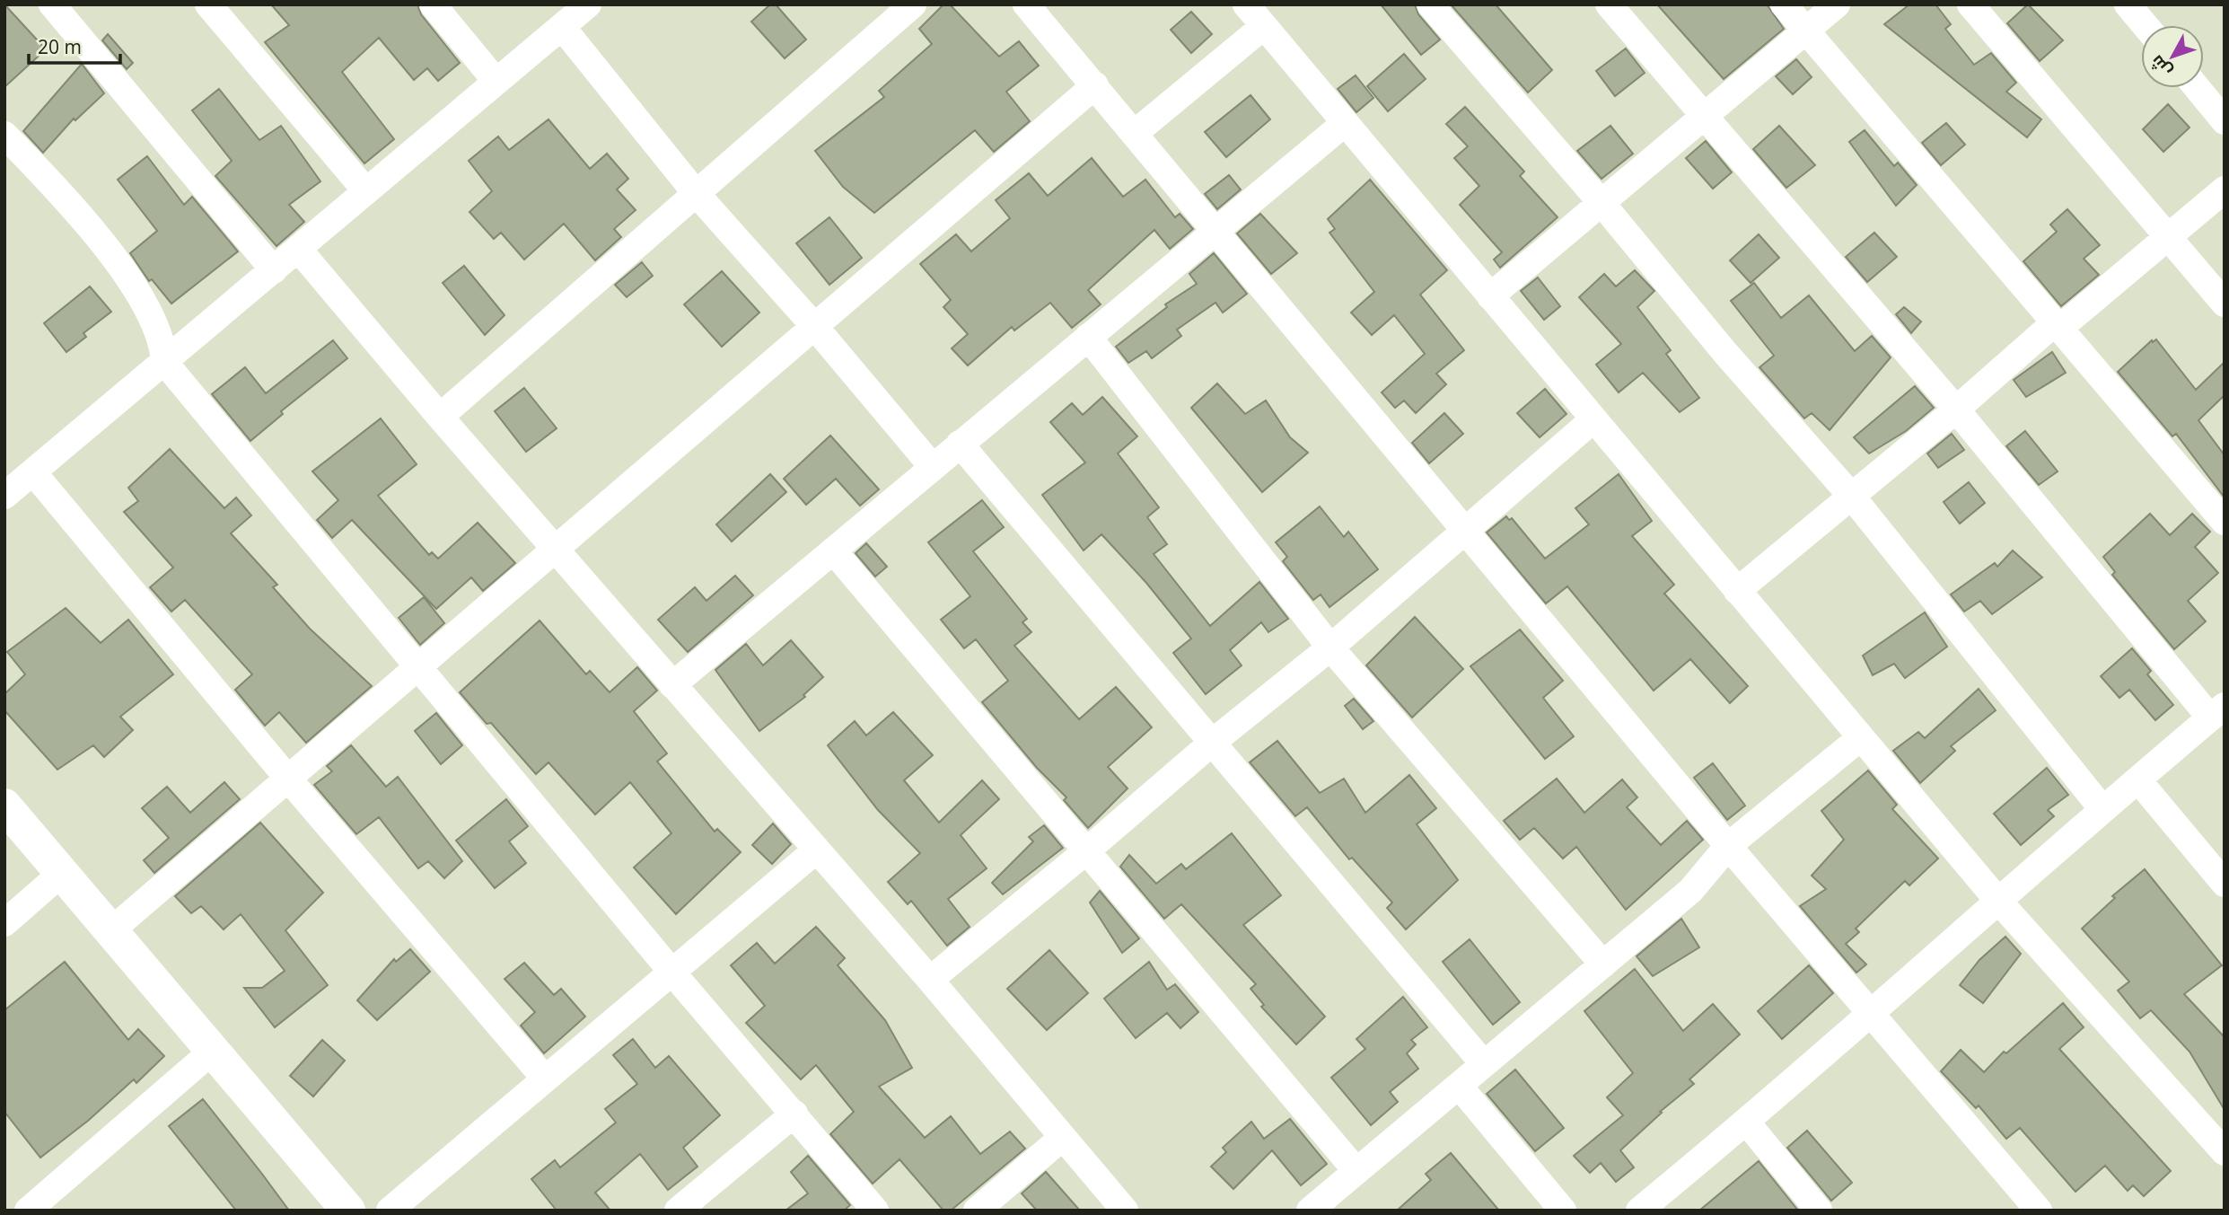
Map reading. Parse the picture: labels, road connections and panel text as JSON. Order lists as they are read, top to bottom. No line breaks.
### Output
{"scale_bar":"20 m","north":"bottom left"}
